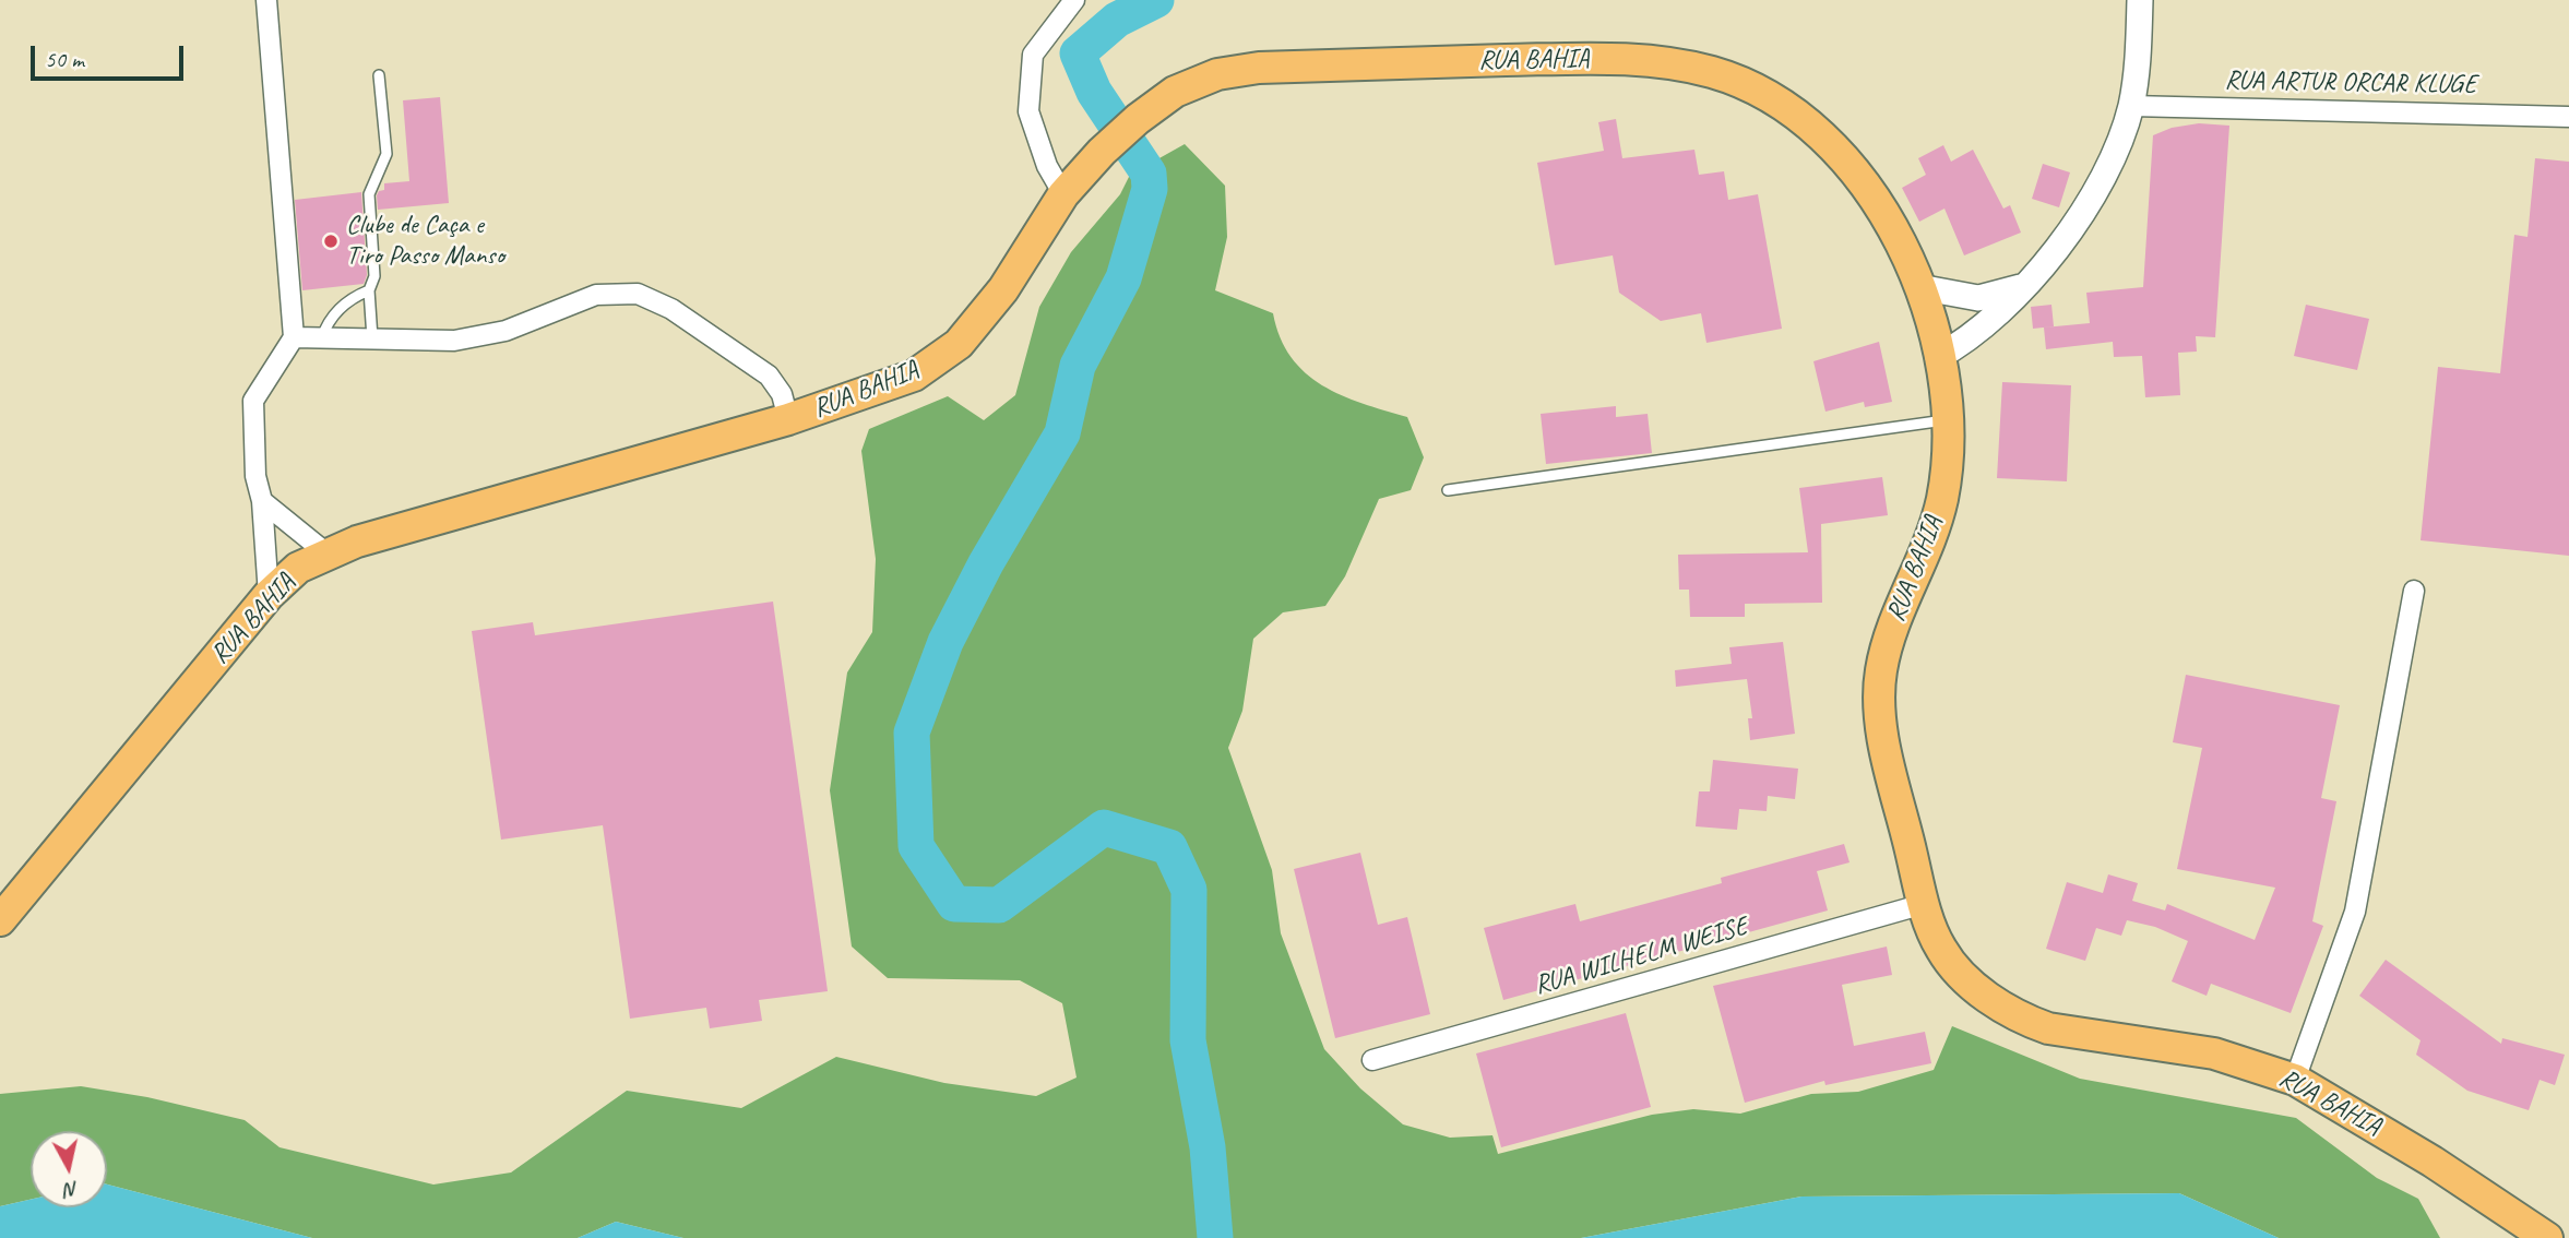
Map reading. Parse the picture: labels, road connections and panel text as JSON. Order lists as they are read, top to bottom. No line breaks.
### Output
{"streets":{"main road":["RUA BAHIA"],"street":["RUA ARTUR ORCAR KLUGE","RUA WILHELM WEISE"]},"crossings":[["RUA BAHIA","RUA WILHELM WEISE"]],"places":["Clube de Caça e Tiro Passo Manso"],"scale_bar":"50 m","north":"bottom"}
